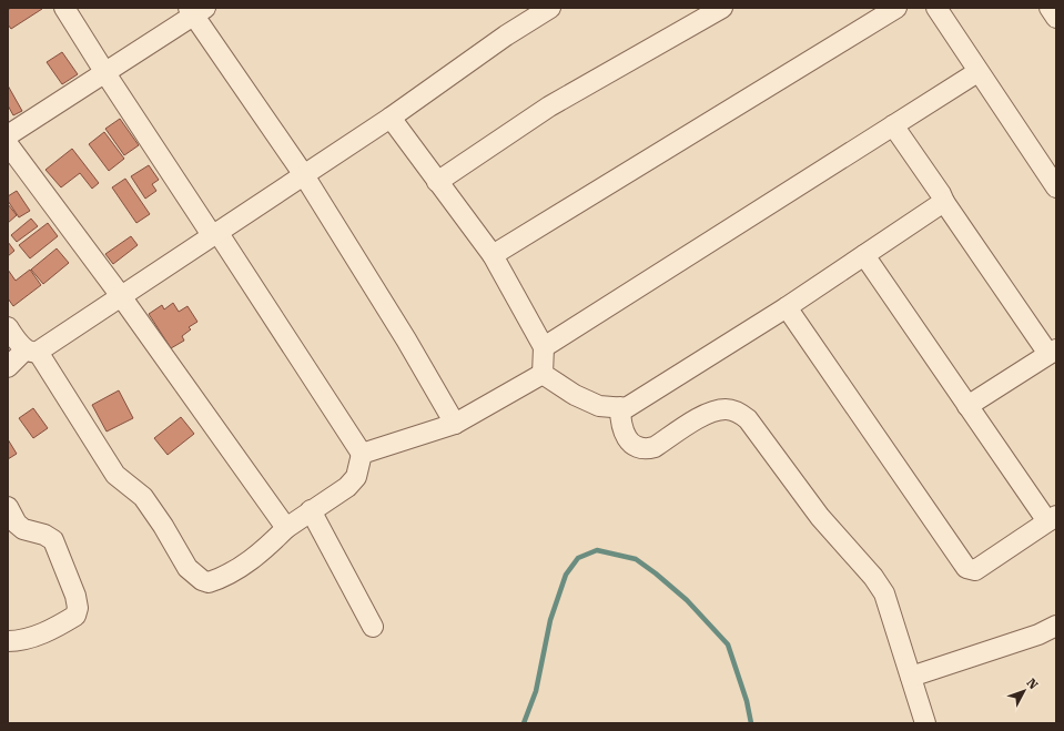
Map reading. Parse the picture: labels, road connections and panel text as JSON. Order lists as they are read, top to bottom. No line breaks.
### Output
{"north":"top right"}
